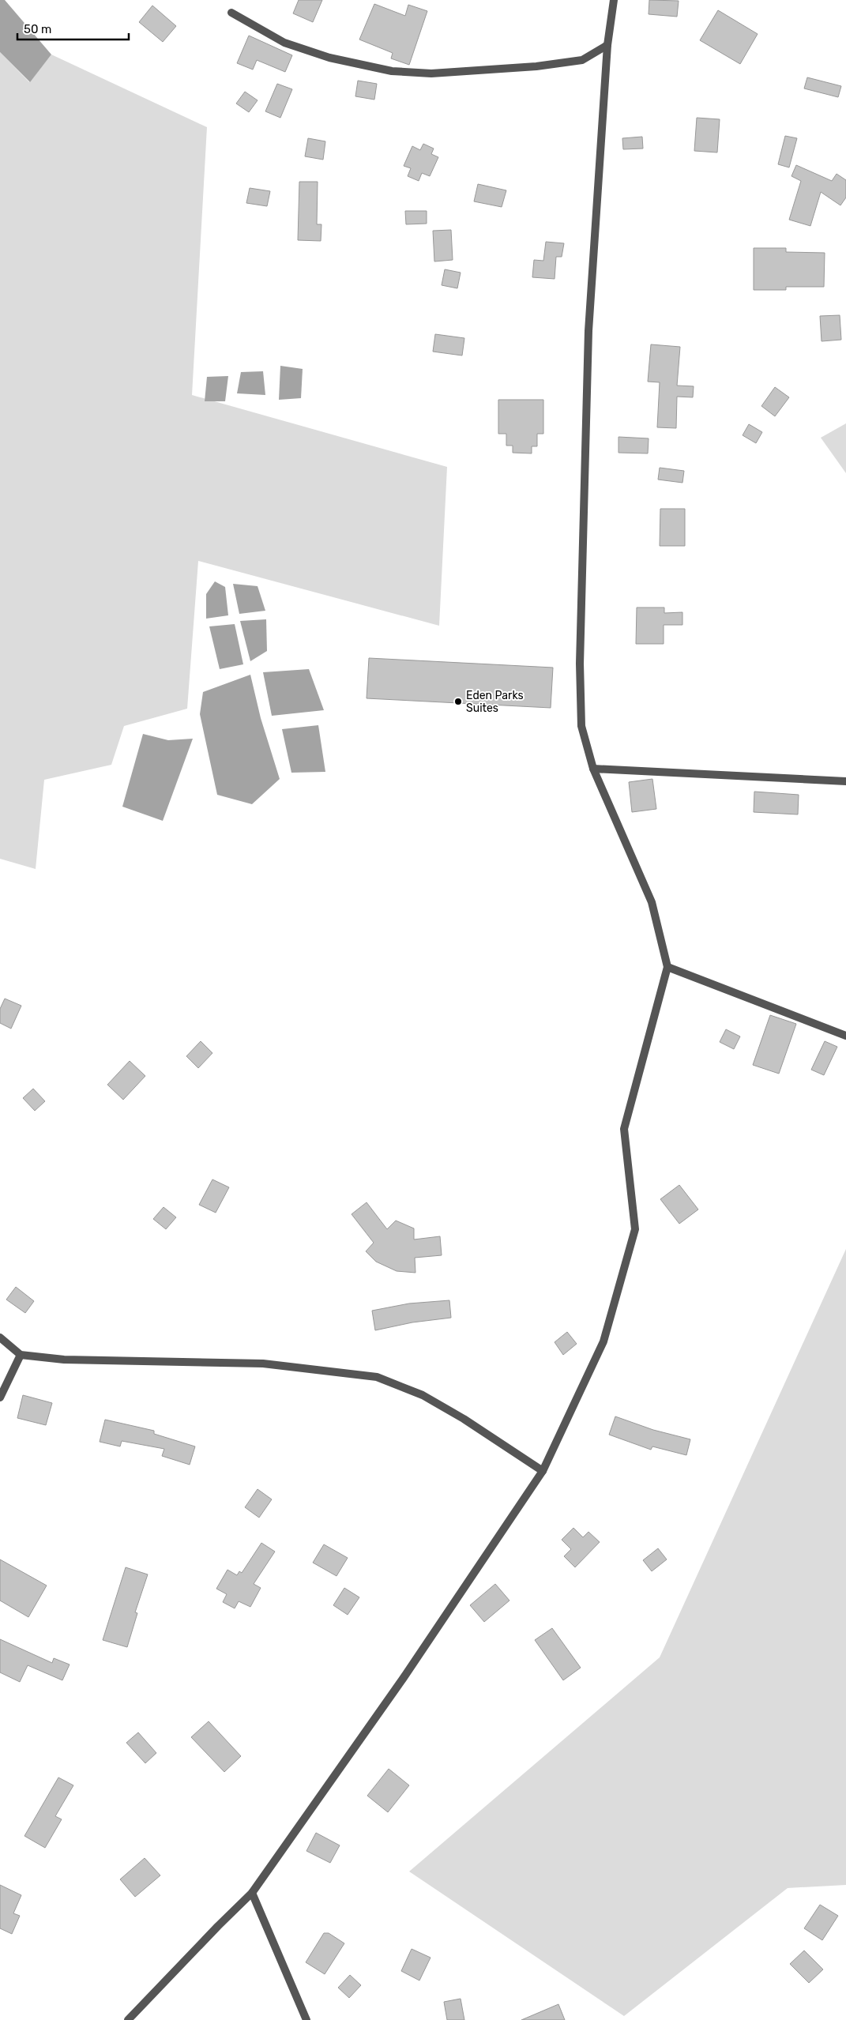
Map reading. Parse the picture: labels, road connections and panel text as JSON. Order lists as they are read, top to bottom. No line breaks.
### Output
{"places":["Eden Parks Suites"],"scale_bar":"50 m"}
